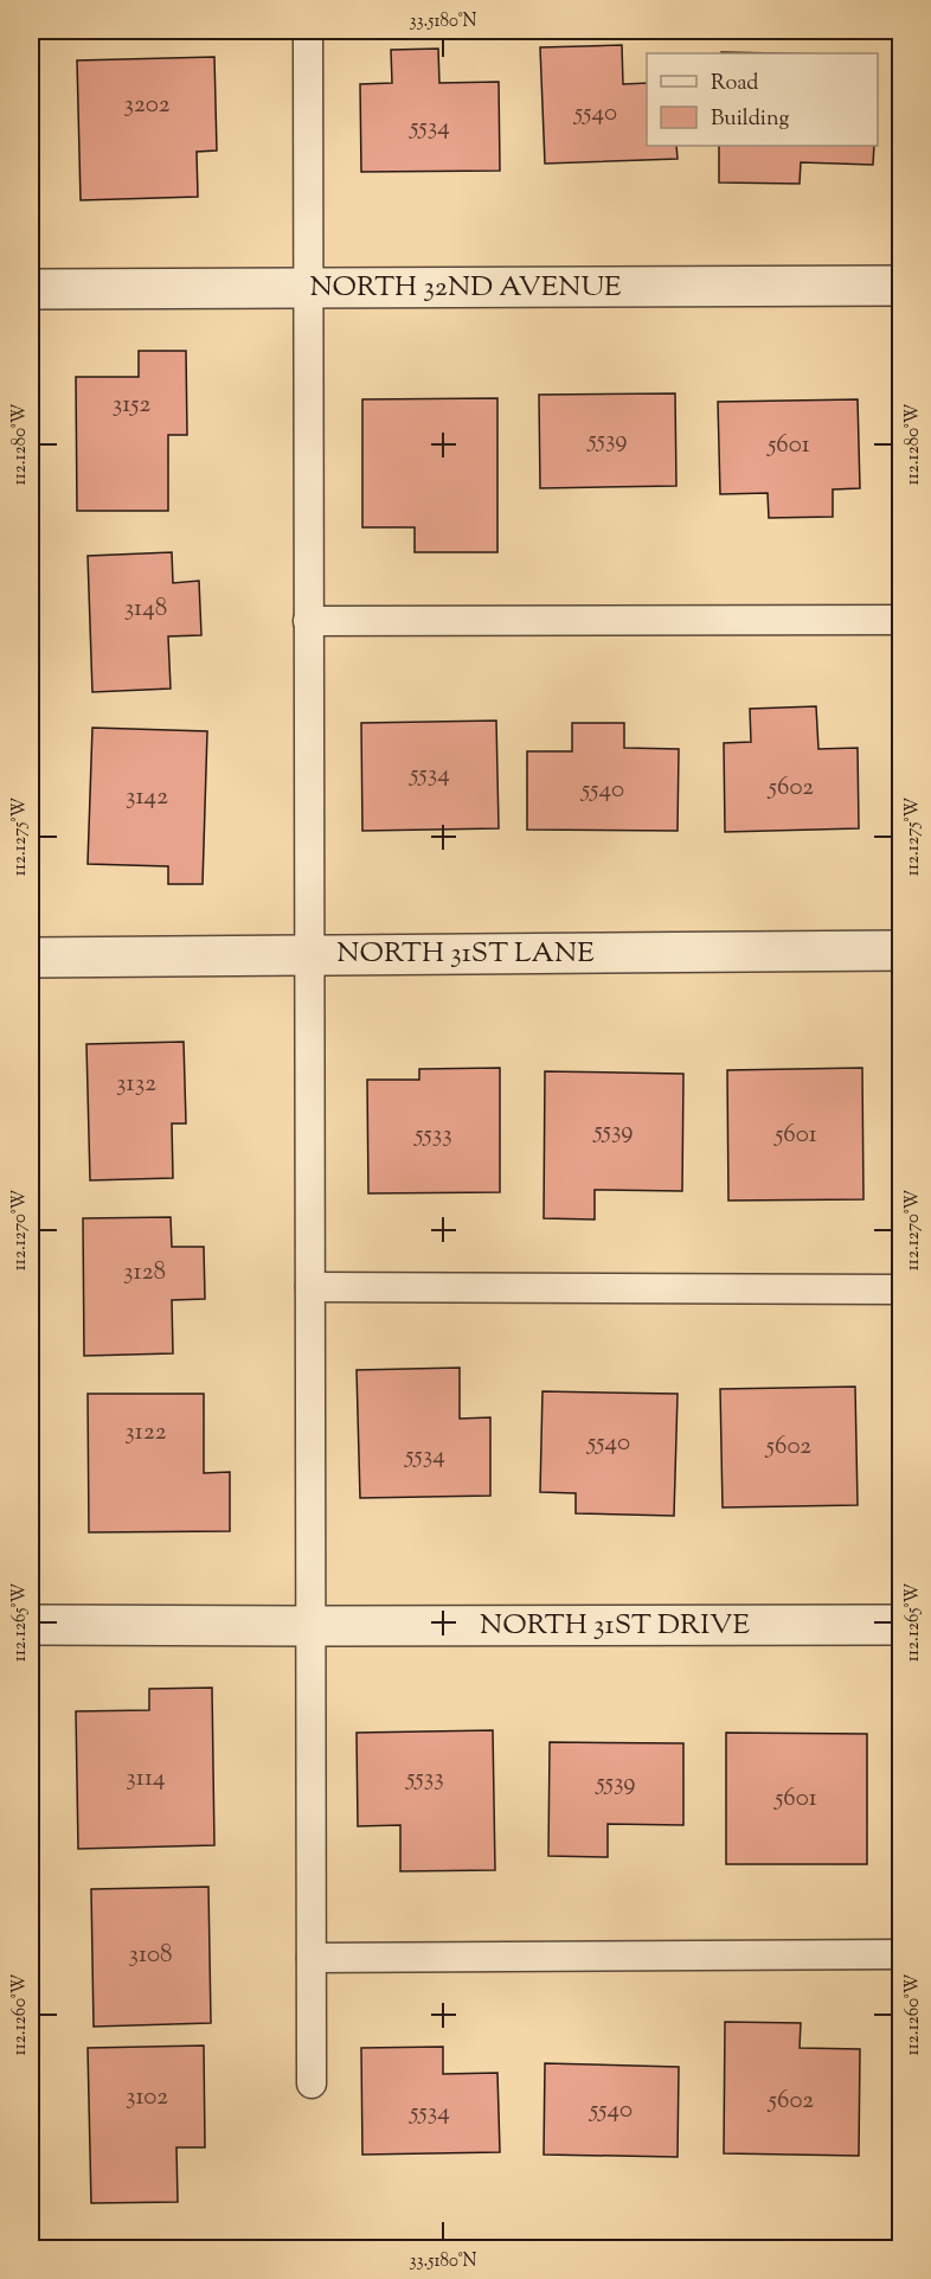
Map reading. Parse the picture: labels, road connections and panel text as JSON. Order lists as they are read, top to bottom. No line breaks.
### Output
{"streets":{"street":["NORTH 32ND AVENUE","NORTH 31ST LANE","NORTH 31ST DRIVE"]},"house_numbers":["3202","5540","5534","3152","5539","5601","3148","5534","5602","5540","3142","3132","5539","5533","5601","3128","3122","5540","5602","5534","3114","5533","5539","5601","3108","3102","5602","5540","5534"],"legend":["Road","Building"],"coordinates":["33.5180°N","112.1280°W","112.1275°W","112.1270°W","112.1265°W","112.1260°W"]}
